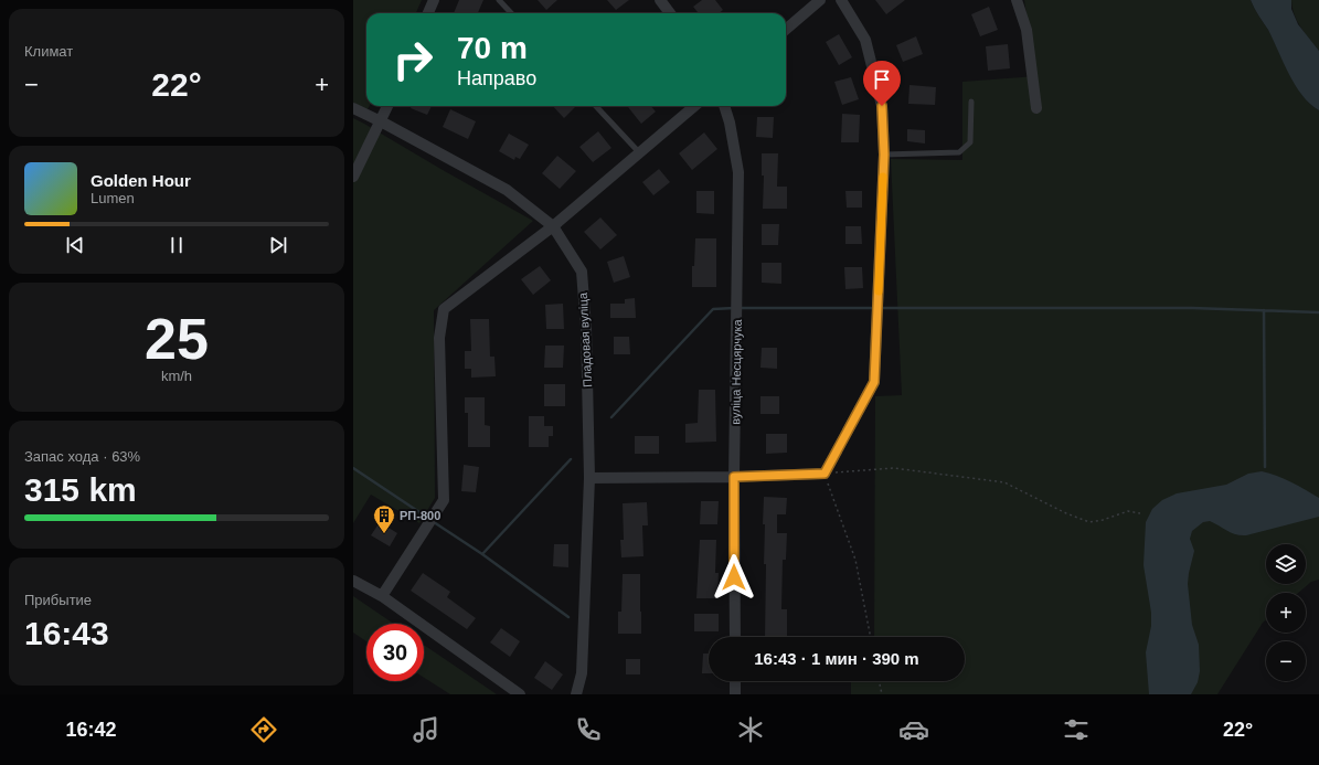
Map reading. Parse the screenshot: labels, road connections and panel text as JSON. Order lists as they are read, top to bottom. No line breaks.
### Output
{"streets":{"street":["Пладовая вуліца","вуліца Несцярчука"]},"places":{"building":["РП-800"]},"page":{"tile":["Климат",["25","km/h"],["Запас хода · 63%","315 km"],["Прибытие","16:43"]],"turn":["70 m","Направо"],"heat":["−","22°","+"],"song":["Golden Hour","Lumen"],"map_buttons":["+","−"],"limit":"30","trip":"16:43 · 1 мин · 390 m","tabs":["16:42","22°"]}}
